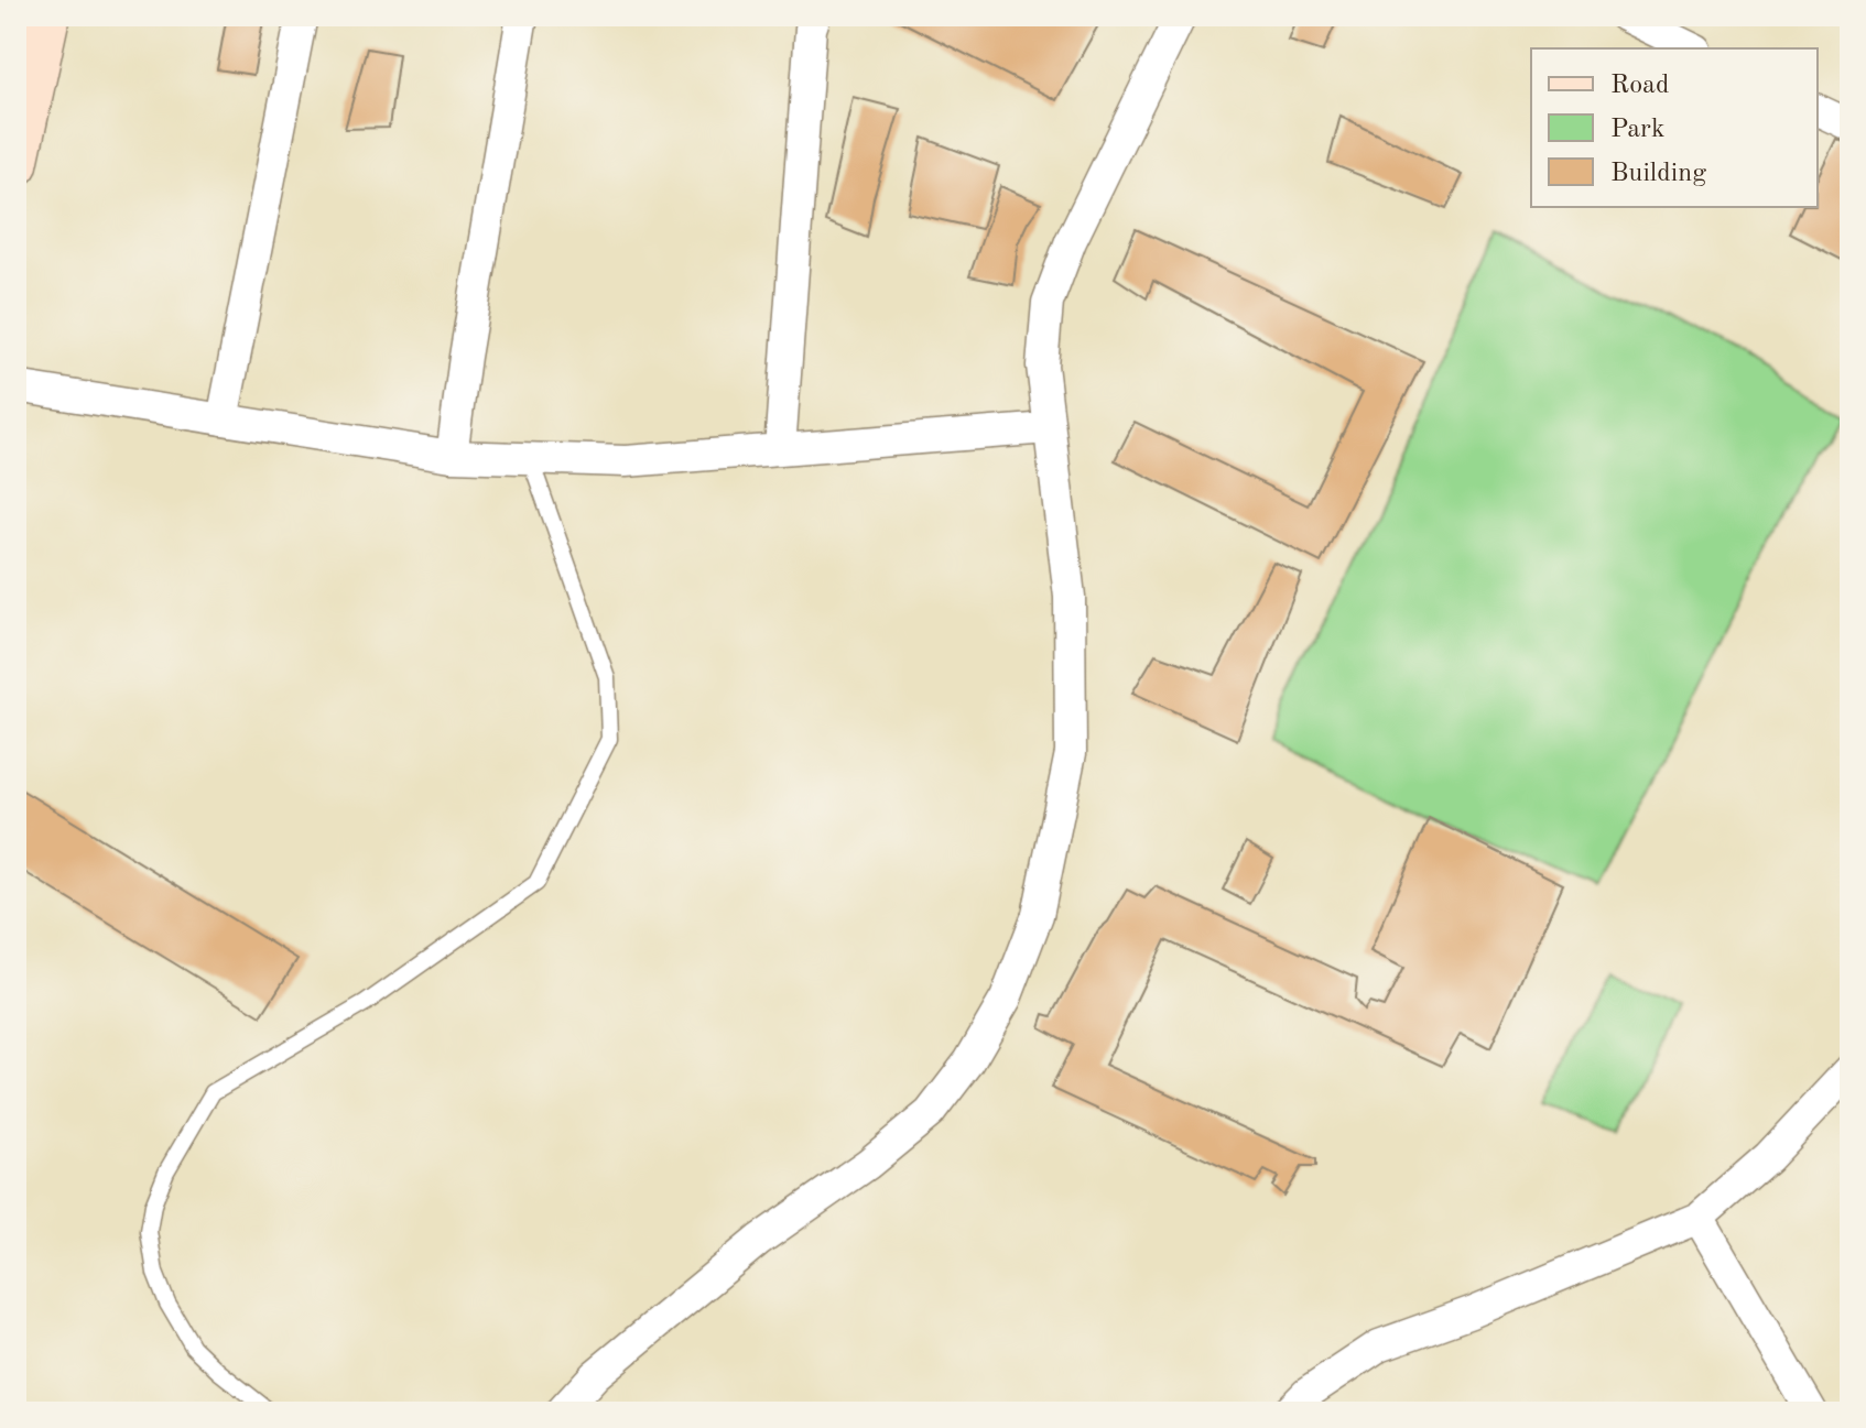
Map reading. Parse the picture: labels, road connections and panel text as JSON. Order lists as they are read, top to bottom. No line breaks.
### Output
{"legend":["Road","Park","Building"]}
